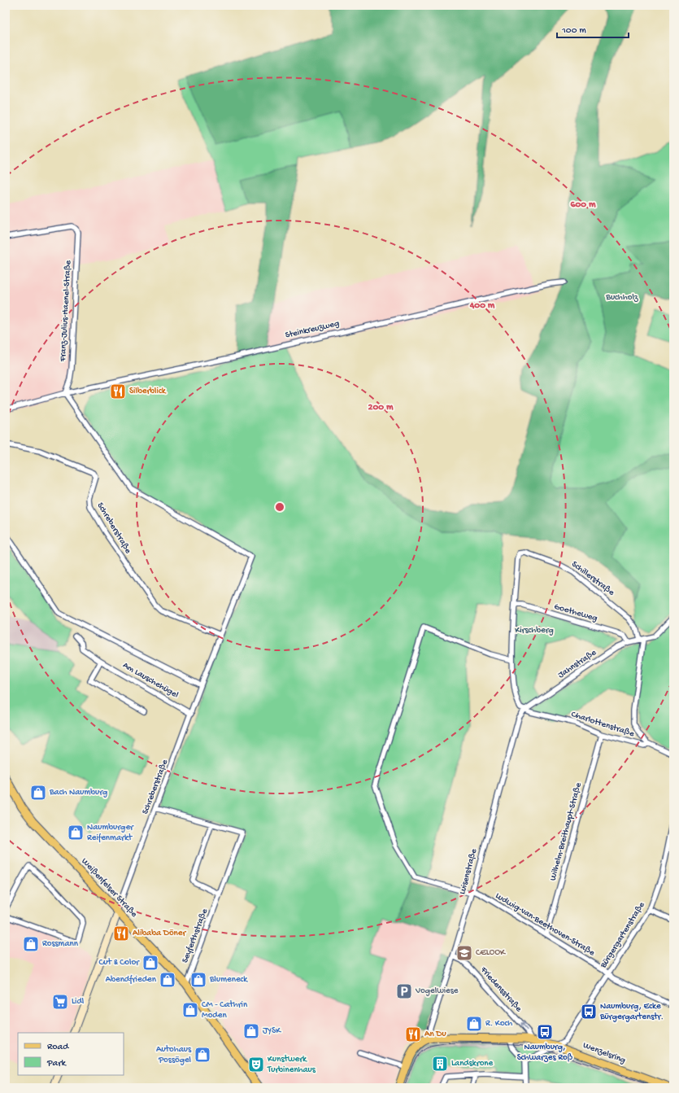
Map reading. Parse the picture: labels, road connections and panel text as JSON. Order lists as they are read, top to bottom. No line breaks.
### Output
{"streets":{"main road":["Weißenfelser Straße","Wenzelsring"],"street":["Franz-Julius-Haenel-Straße","Steinkreuzweg","Schreberstraße","Schillerstraße","Goetheweg","Jahnstraße","Am Lauschehügel","Charlottenstraße","Wilhelm-Breithaupt-Straße","Luisenstraße","Ludwig-van-Beethoven-Straße","Bürgergartenstraße","Seyferthstraße","Friedensstraße"]},"crossings":[["Franz-Julius-Haenel-Straße","Steinkreuzweg"],["Franz-Julius-Haenel-Straße","Schreberstraße"],["Steinkreuzweg","Schreberstraße"],["Schreberstraße","Am Lauschehügel"],["Schreberstraße","Weißenfelser Straße"],["Schreberstraße","Seyferthstraße"],["Schillerstraße","Goetheweg"],["Schillerstraße","Jahnstraße"],["Goetheweg","Jahnstraße"],["Jahnstraße","Charlottenstraße"],["Jahnstraße","Luisenstraße"],["Charlottenstraße","Wilhelm-Breithaupt-Straße"],["Charlottenstraße","Luisenstraße"],["Wilhelm-Breithaupt-Straße","Ludwig-van-Beethoven-Straße"],["Luisenstraße","Ludwig-van-Beethoven-Straße"],["Luisenstraße","Friedensstraße"],["Luisenstraße","Wenzelsring"],["Weißenfelser Straße","Seyferthstraße"],["Ludwig-van-Beethoven-Straße","Bürgergartenstraße"],["Bürgergartenstraße","Wenzelsring"],["Friedensstraße","Wenzelsring"]],"one_way":["Friedensstraße"],"parks":["Buchholz","Kirschberg"],"places":{"restaurant":["Silberblick","Alibaba Döner","An Du"],"shop":["Bach Naumburg","Naumburger Reifenmarkt","Rossmann","Cut & Color","Abendfrieden","Blumeneck","CM - Cathrin Moden","R. Koch","JYSK","Autohaus Possögel"],"school or university":["CELOOK"],"parking":["Vogelwiese"],"supermarket":["Lidl"],"bus stop":["Naumburg, Ecke Bürgergartenstr.","Naumburg, Schwarzes Roß"],"building":["Landskrone"],"theatre":["Kunstwerk Turbinenhaus"]},"legend":["Road","Park"],"scale_bar":"100 m","rings":["600 m","400 m","200 m"]}
